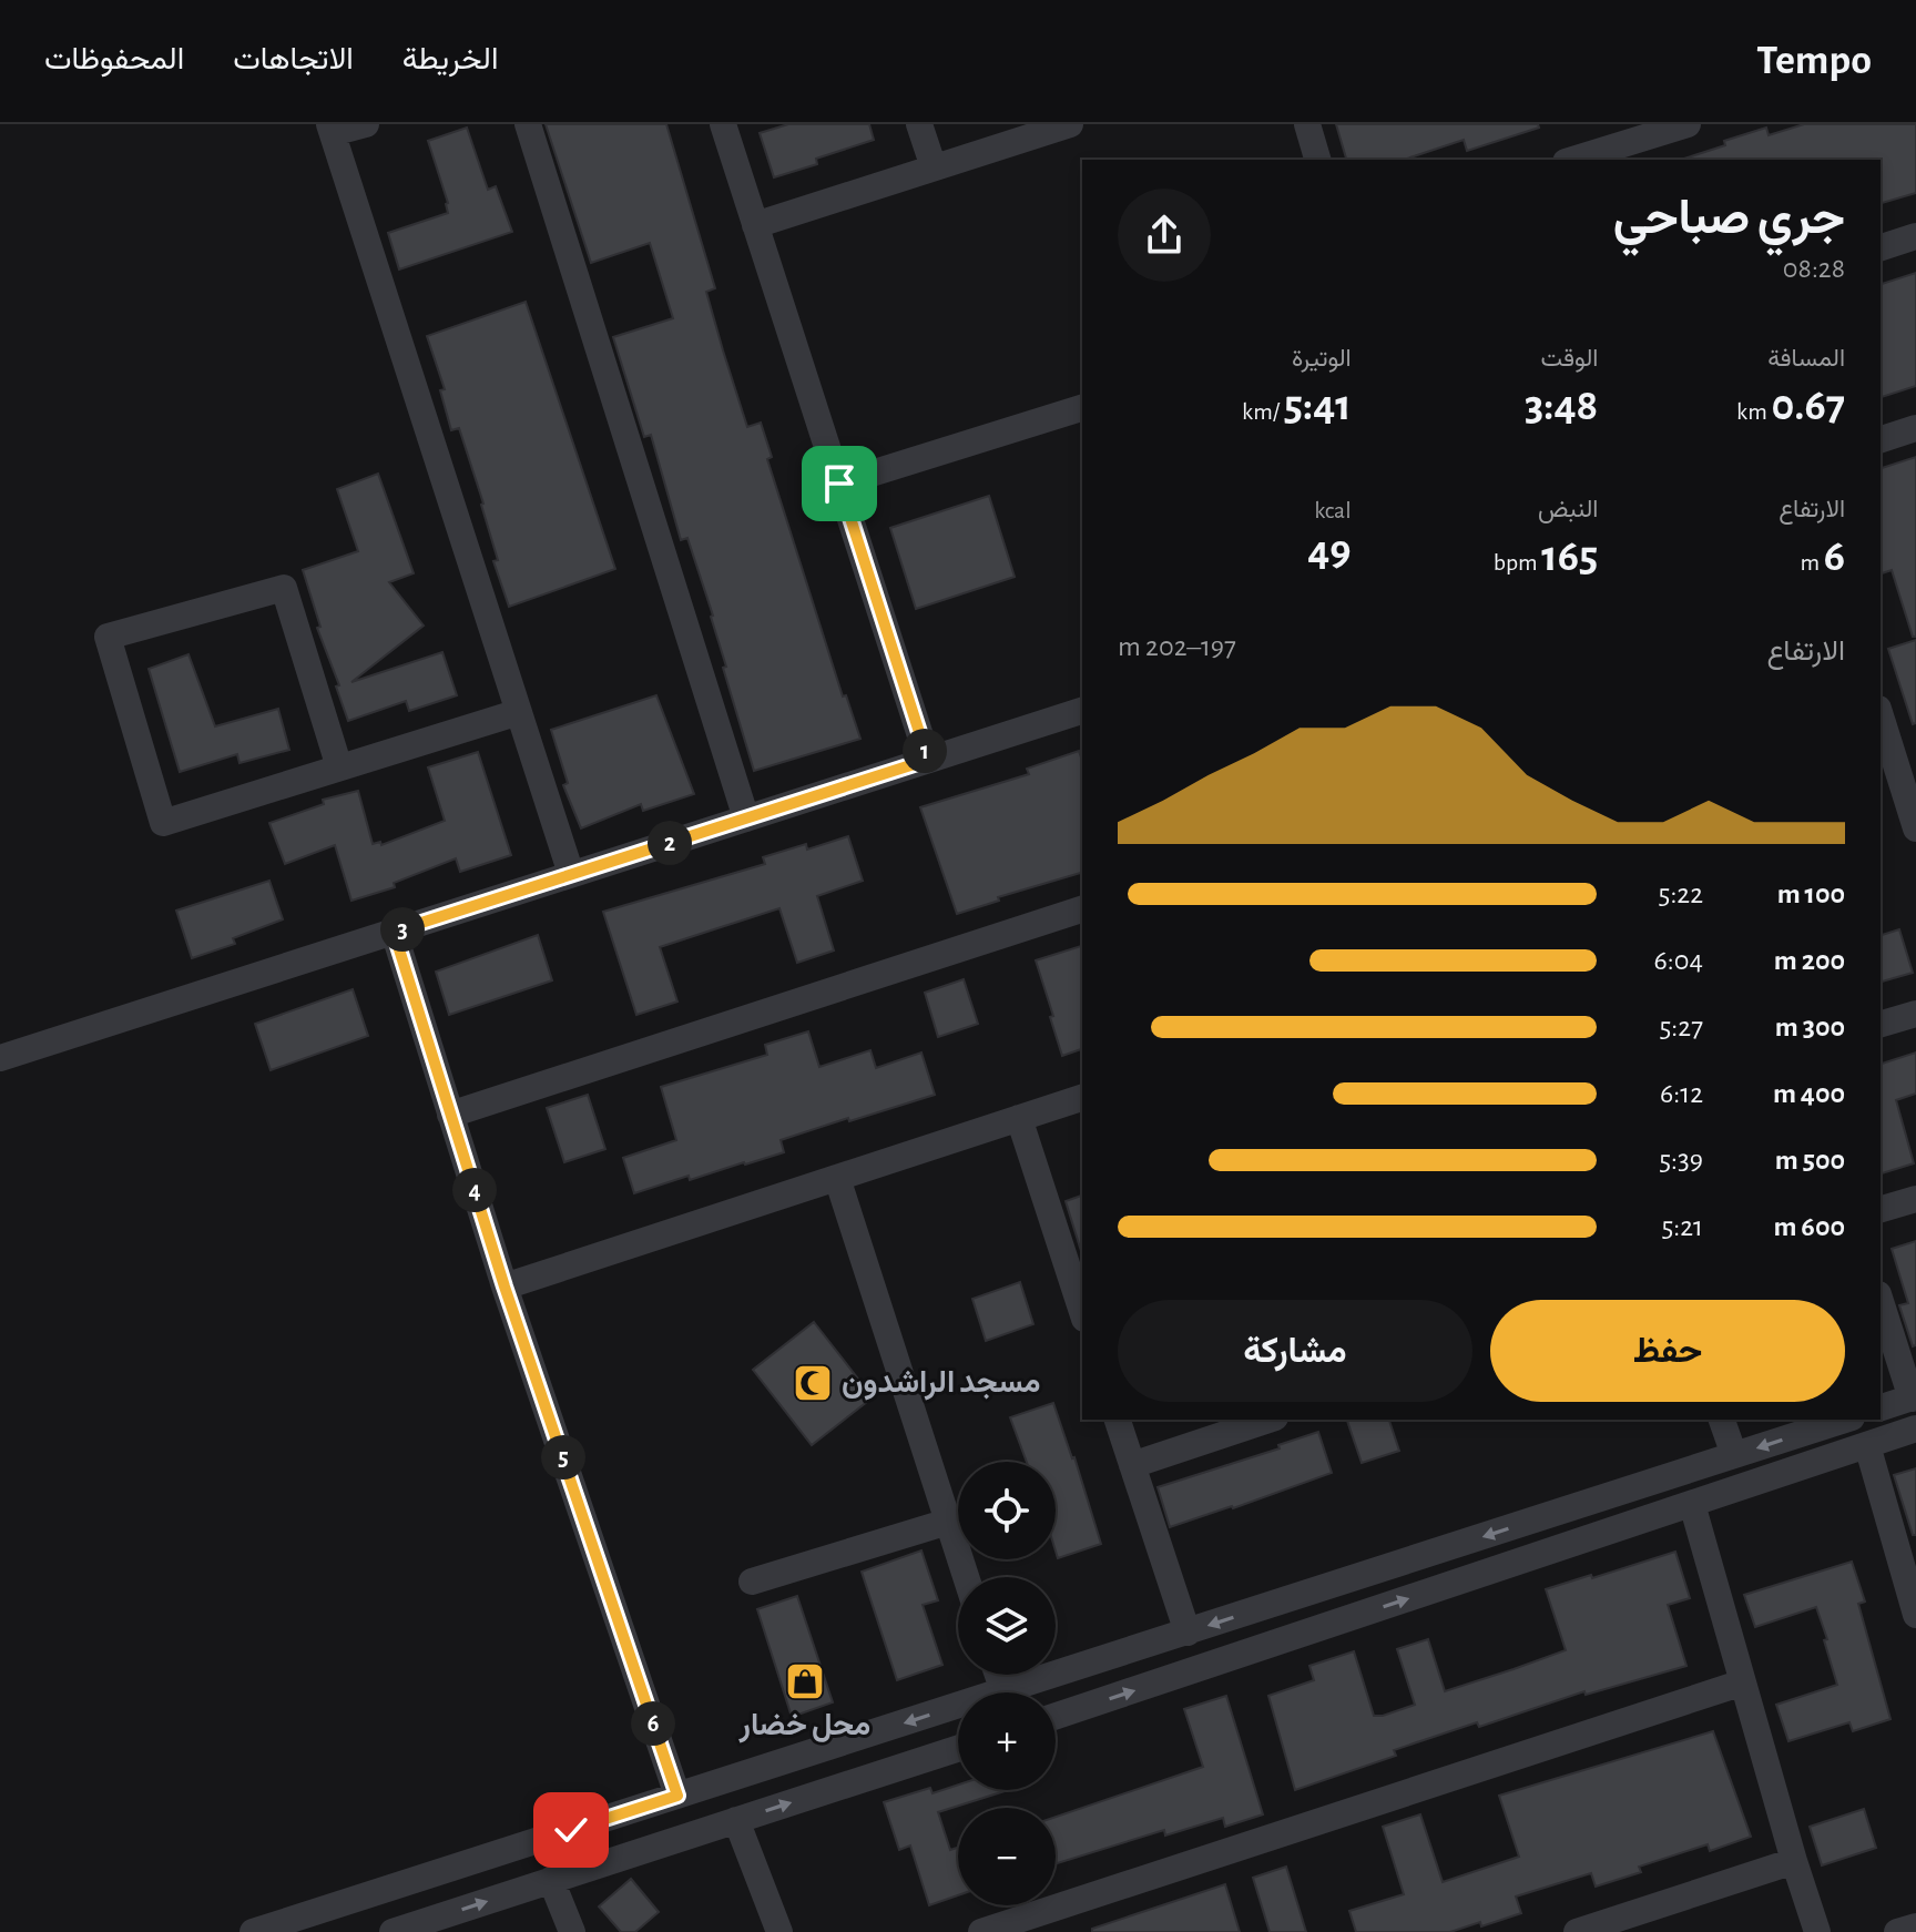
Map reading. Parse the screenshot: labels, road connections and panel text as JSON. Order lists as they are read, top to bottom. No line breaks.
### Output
{"places":{"mosque":["مسجد الراشدون"],"shop":["محل خضار"]},"page":{"header":"Tempo","nav":["الخريطة","الاتجاهات","المحفوظات"],"heading":["جري صباحي","08:28"],"stats":[["المسافة","0.67 km"],["الوقت","3:48"],["الوتيرة","5:41 /km"],["الارتفاع","6 m"],["النبض","165 bpm"],["kcal","49"]],"chart":["الارتفاع","197–202 m"],"pins":["1","2","3","4","5","6"],"list":[{"name":"100 m","note":"5:22"},{"name":"200 m","note":"6:04"},{"name":"300 m","note":"5:27"},{"name":"400 m","note":"6:12"},{"name":"500 m","note":"5:39"},{"name":"600 m","note":"5:21"}],"buttons":["حفظ","مشاركة"],"map_buttons":["+","−"]}}
